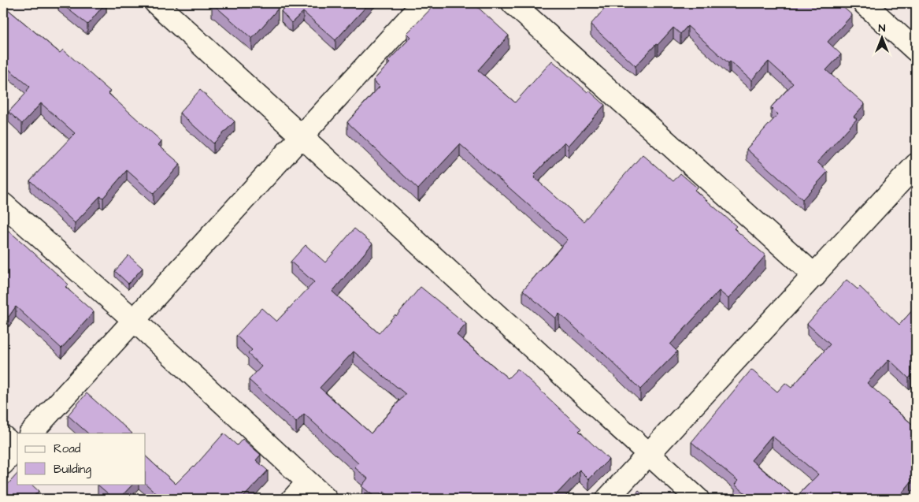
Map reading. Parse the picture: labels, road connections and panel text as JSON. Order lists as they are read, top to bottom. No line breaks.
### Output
{"legend":["Road","Building"],"north":"top"}
